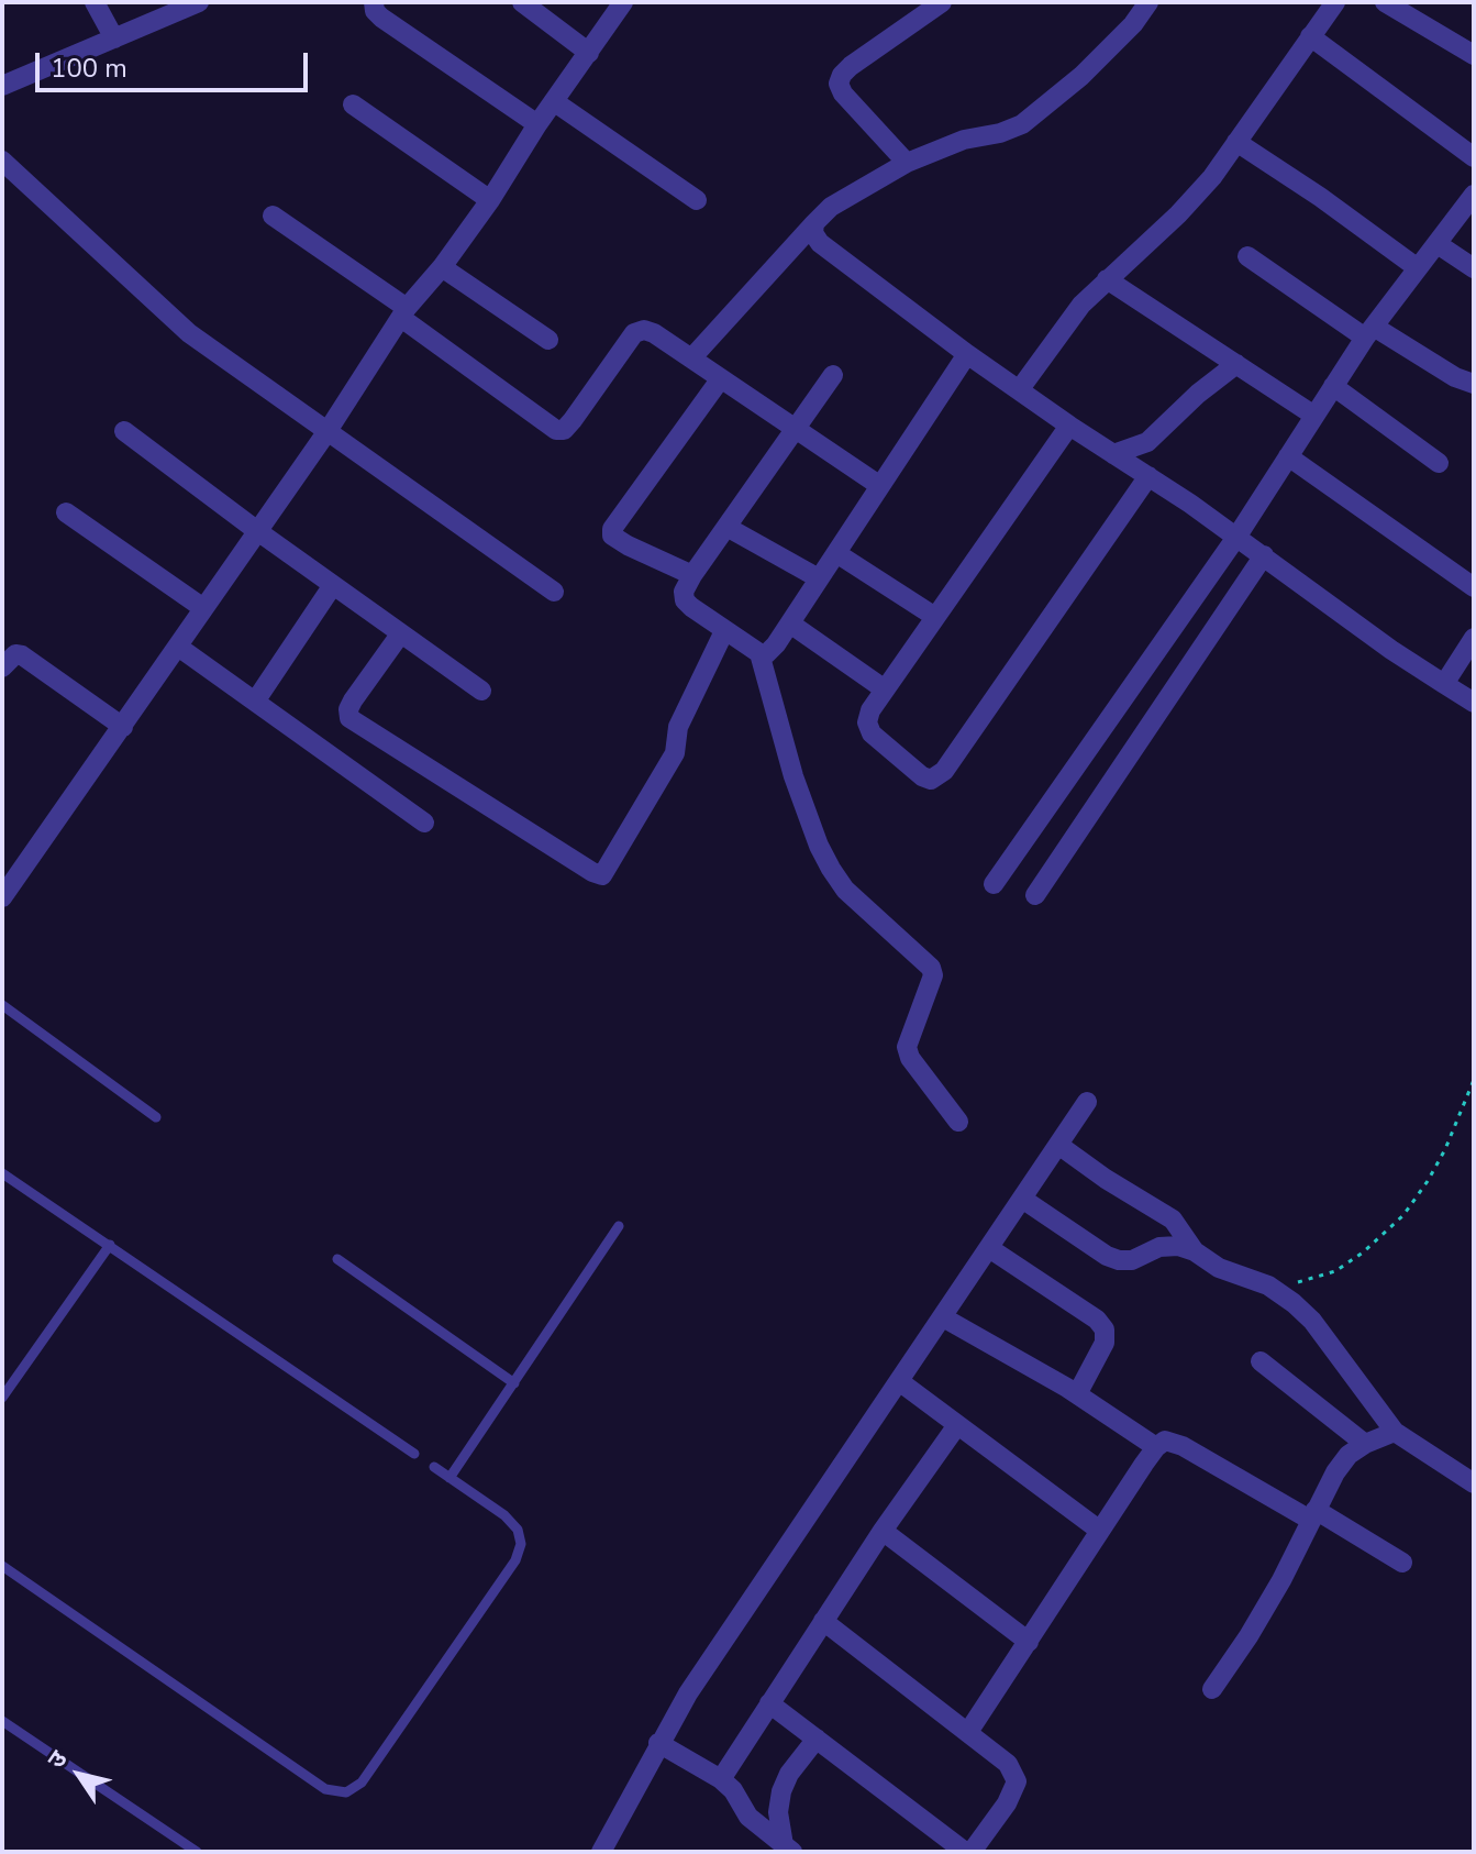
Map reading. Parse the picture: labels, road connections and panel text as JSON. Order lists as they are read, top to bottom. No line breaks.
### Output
{"scale_bar":"100 m","north":"top left"}
